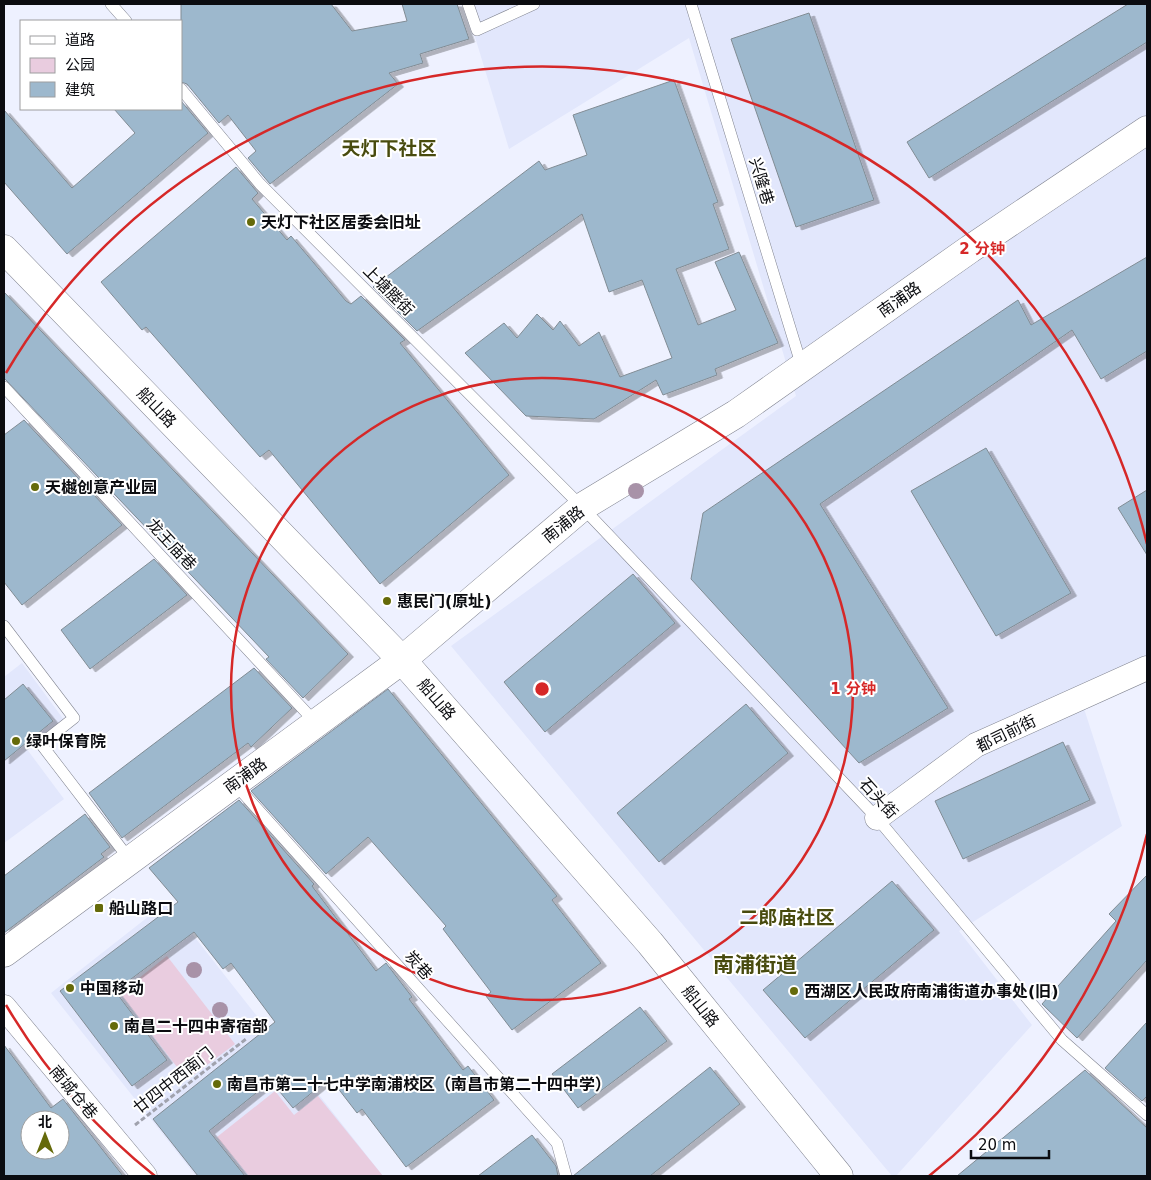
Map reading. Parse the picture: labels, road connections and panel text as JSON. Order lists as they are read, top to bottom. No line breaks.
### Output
{"streets":{"street":["南浦路","船山路","都司前街","南城仓巷"],"lane":["兴隆巷","上塘塍街","龙王庙巷","石头街","炭巷"],"path":["廿四中西南门"]},"crossings":[["兴隆巷","南浦路"],["上塘塍街","南浦路"],["上塘塍街","石头街"],["南浦路","船山路"],["南浦路","龙王庙巷"],["南浦路","石头街"],["南浦路","炭巷"],["都司前街","石头街"],["廿四中西南门","南城仓巷"]],"districts":["天灯下社区","二郎庙社区","南浦街道"],"places":{"other":["天灯下社区居委会旧址","天樾创意产业园","惠民门(原址)","绿叶保育院","中国移动","西湖区人民政府南浦街道办事处(旧)","南昌二十四中寄宿部","南昌市第二十七中学南浦校区（南昌市第二十四中学）"],"transit":["船山路口"]},"legend":["道路","公园","建筑"],"scale_bar":"20 m","north":"top","rings":["2 分钟","1 分钟"]}
